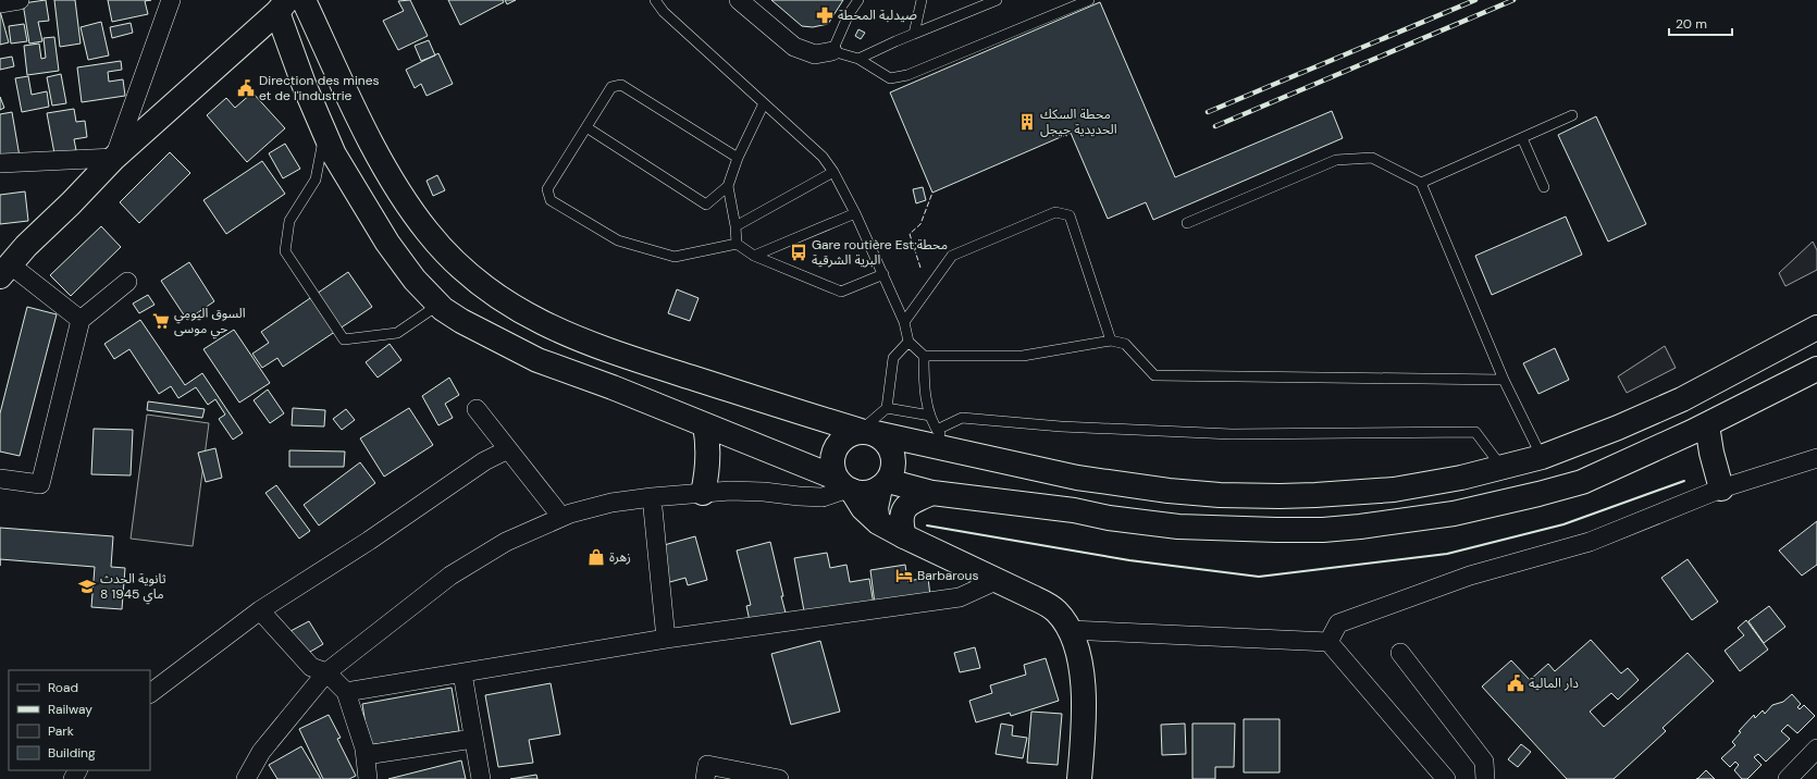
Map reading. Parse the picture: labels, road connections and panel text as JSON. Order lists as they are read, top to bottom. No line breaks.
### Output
{"places":{"pharmacy":["صيدلبة المحطة"],"public building":["Direction des mines et de l'industrie","دار المالية"],"building":["محطة السكك الحديدية جيجل"],"bus stop":["Gare routière Est;محطة البرية الشرقية"],"supermarket":["السوق اليومي حي موسى"],"shop":["زهرة"],"hotel":["Barbarous"],"school or university":["ثانوية الحدث 8 ماي 1945"]},"legend":["Road","Railway","Park","Building"],"scale_bar":"20 m"}
